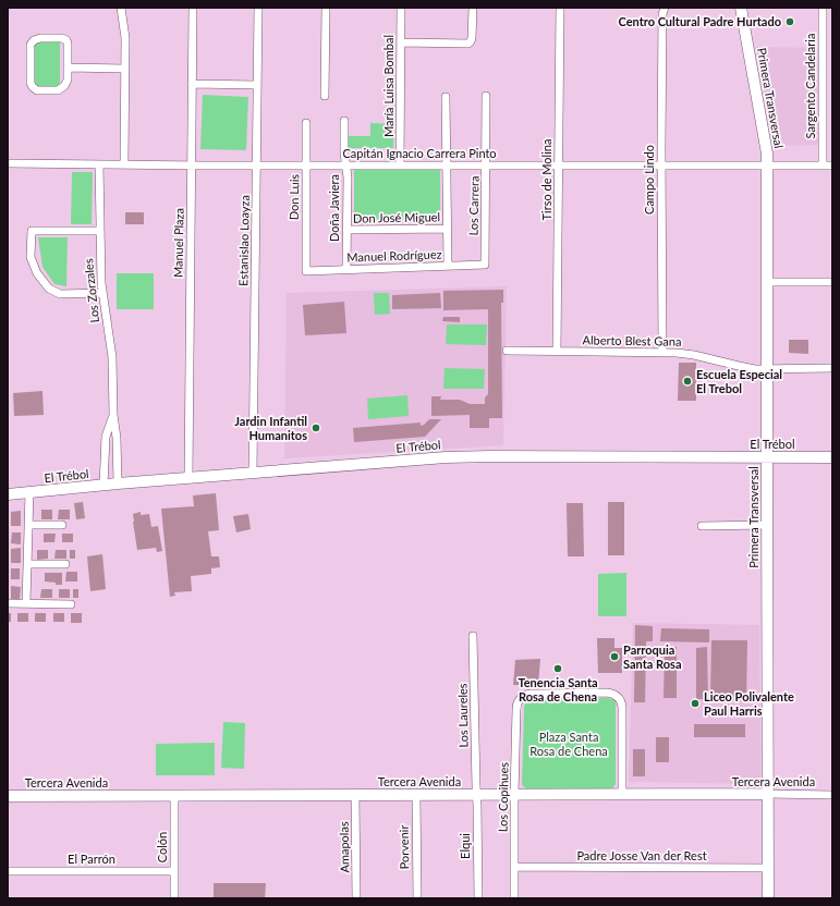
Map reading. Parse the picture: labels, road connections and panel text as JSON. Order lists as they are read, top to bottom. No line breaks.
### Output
{"streets":{"main road":["Primera Transversal","El Trébol","Tercera Avenida"],"street":["María Luisa Bombal","Sargento Candelaria","Capitán Ignacio Carrera Pinto","Tirso de Molina","Campo Lindo","Don Luis","Los Carrera","Doña Javiera","Don José Miguel","Estanislao Loayza","Manuel Plaza","Manuel Rodríguez","Los Zorzales","Alberto Blest Gana","Los Laureles","Los Copihues","Elqui","Colón","Amapolas","Porvenir","Padre Josse Van der Rest","El Parrón"]},"crossings":[["María Luisa Bombal","Capitán Ignacio Carrera Pinto"],["Sargento Candelaria","Capitán Ignacio Carrera Pinto"],["Primera Transversal","Capitán Ignacio Carrera Pinto"],["Primera Transversal","Alberto Blest Gana"],["Primera Transversal","El Trébol"],["Primera Transversal","Tercera Avenida"],["Primera Transversal","Padre Josse Van der Rest"],["Capitán Ignacio Carrera Pinto","Tirso de Molina"],["Capitán Ignacio Carrera Pinto","Campo Lindo"],["Capitán Ignacio Carrera Pinto","Don Luis"],["Capitán Ignacio Carrera Pinto","Los Carrera"],["Capitán Ignacio Carrera Pinto","Doña Javiera"],["Capitán Ignacio Carrera Pinto","Estanislao Loayza"],["Capitán Ignacio Carrera Pinto","Manuel Plaza"],["Capitán Ignacio Carrera Pinto","Los Zorzales"],["Tirso de Molina","Alberto Blest Gana"],["Campo Lindo","Alberto Blest Gana"],["Don Luis","Manuel Rodríguez"],["Los Carrera","Manuel Rodríguez"],["Doña Javiera","Don José Miguel"],["Doña Javiera","Manuel Rodríguez"],["Estanislao Loayza","El Trébol"],["Manuel Plaza","El Trébol"],["Los Zorzales","El Trébol"],["Los Laureles","Tercera Avenida"],["Los Laureles","Elqui"],["Tercera Avenida","Los Copihues"],["Tercera Avenida","Elqui"],["Tercera Avenida","Colón"],["Tercera Avenida","Amapolas"],["Tercera Avenida","Porvenir"],["Los Copihues","Padre Josse Van der Rest"],["Colón","El Parrón"]],"parks":["Plaza Santa Rosa de Chena"],"places":["Centro Cultural Padre Hurtado","Escuela Especial El Trebol","Jardin Infantil Humanitos","Parroquia Santa Rosa","Tenencia Santa Rosa de Chena","Liceo Polivalente Paul Harris"]}
